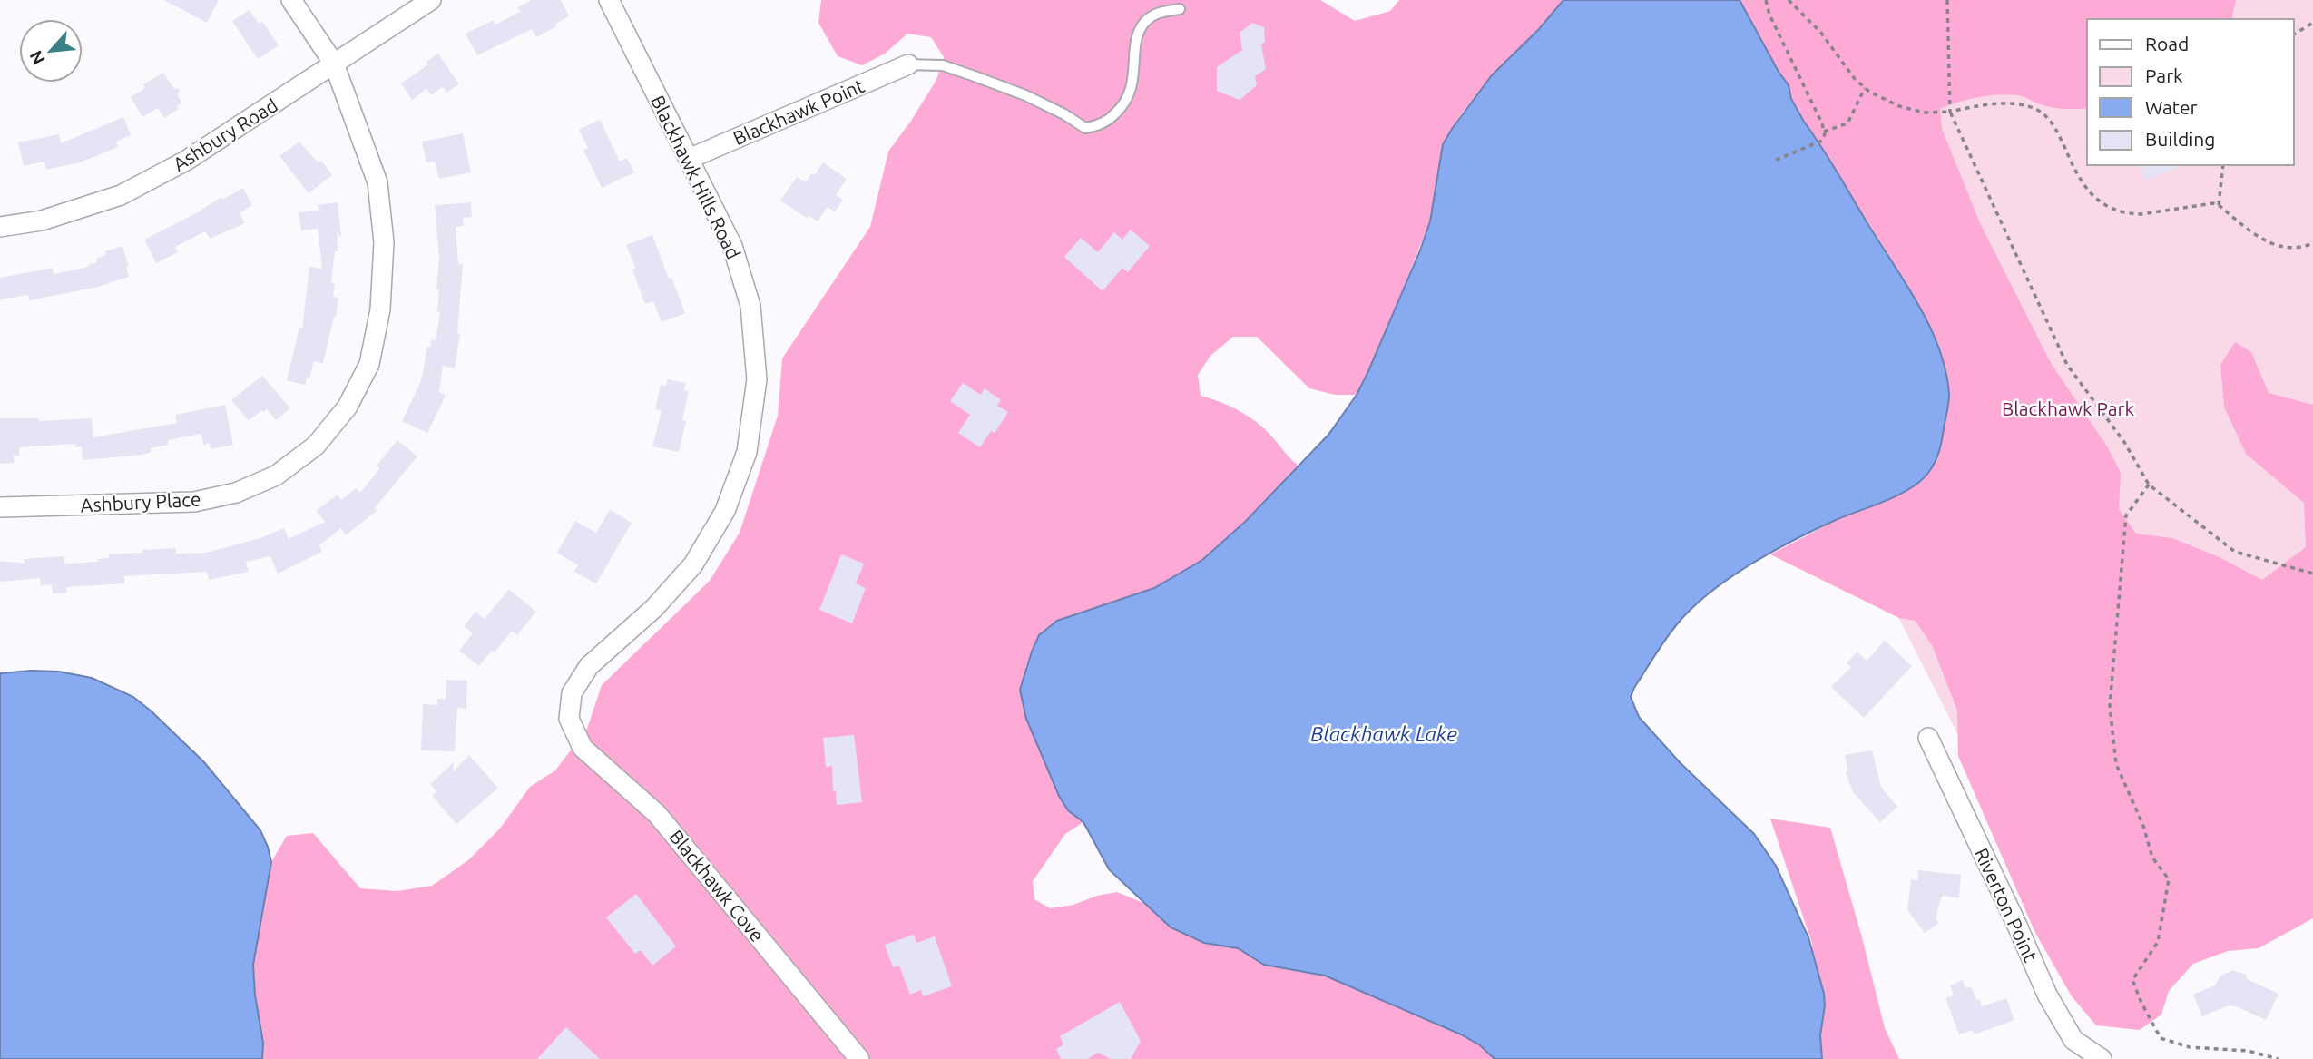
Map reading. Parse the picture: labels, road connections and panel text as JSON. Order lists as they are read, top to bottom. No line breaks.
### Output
{"streets":{"street":["Blackhawk Point","Ashbury Road","Blackhawk Hills Road","Ashbury Place","Blackhawk Cove","Riverton Point"]},"crossings":[["Blackhawk Point","Blackhawk Hills Road"],["Ashbury Road","Ashbury Place"],["Blackhawk Hills Road","Blackhawk Cove"]],"water":["Blackhawk Lake"],"parks":["Blackhawk Park"],"legend":["Road","Park","Water","Building"],"north":"bottom left"}
